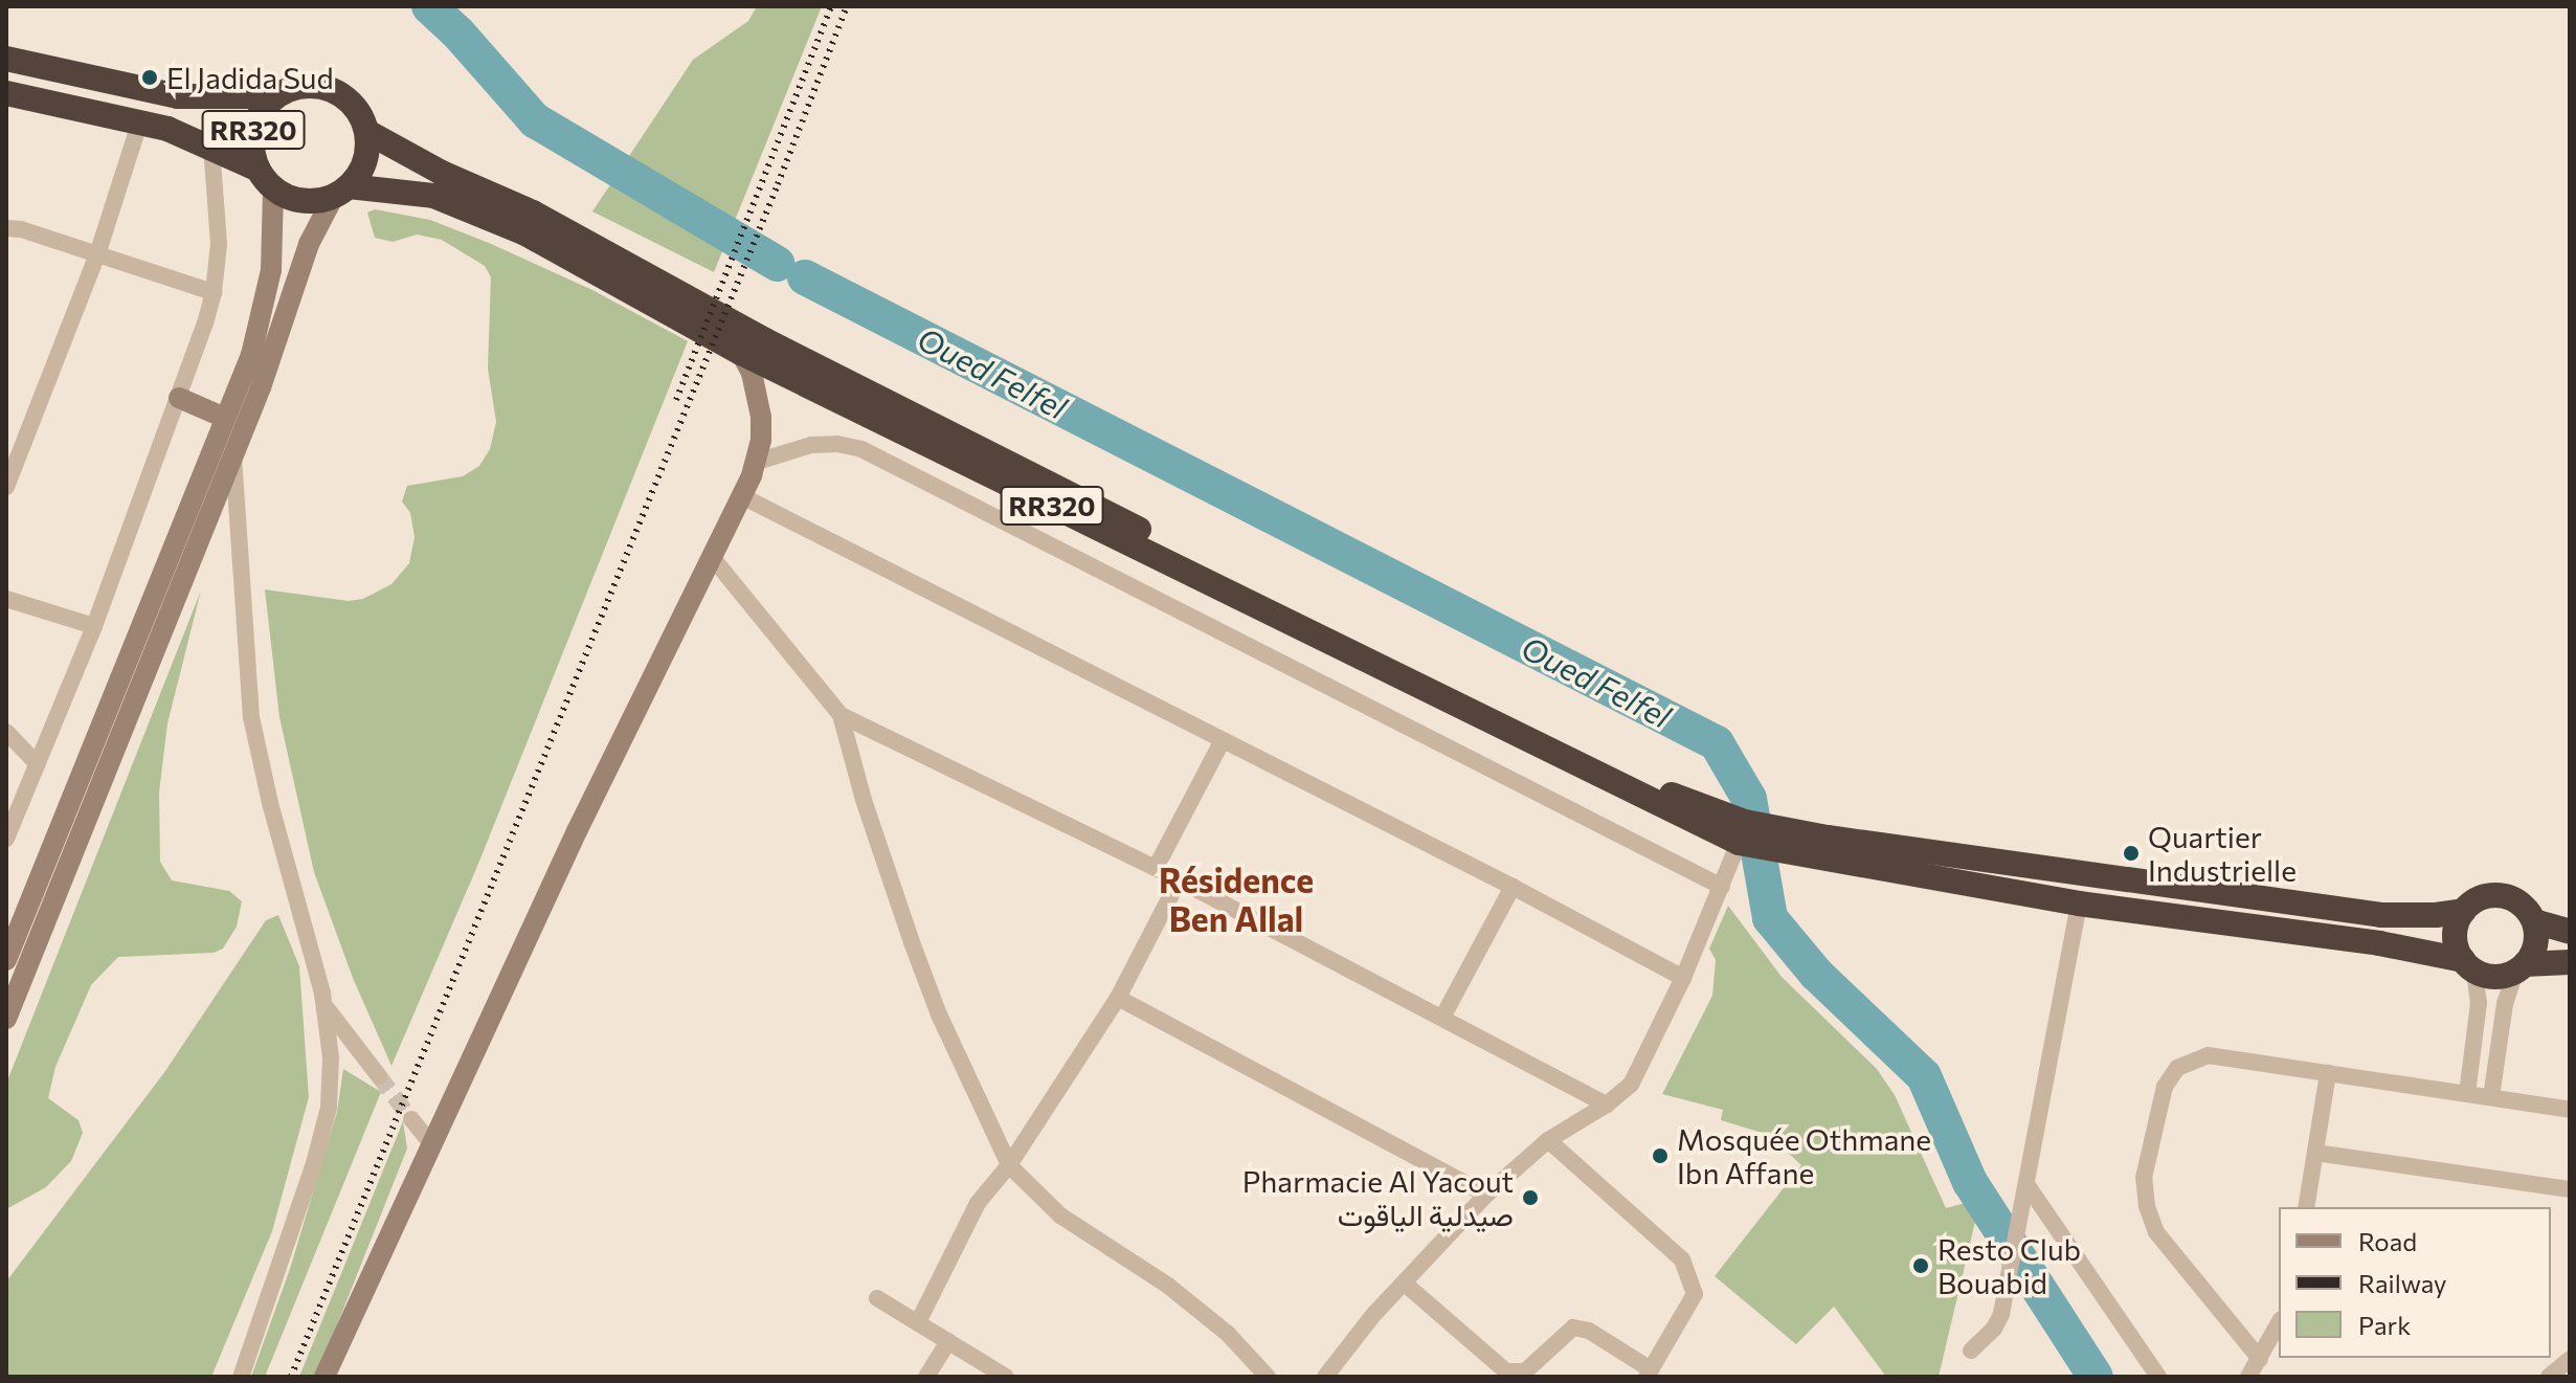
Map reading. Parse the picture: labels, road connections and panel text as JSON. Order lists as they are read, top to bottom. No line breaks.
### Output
{"streets":{"highway":["RR320"]},"districts":["Résidence Ben Allal"],"water":["Oued Felfel"],"places":["El Jadida Sud","Quartier Industrielle","Mosquée Othmane Ibn Affane","Pharmacie Al Yacout صيدلية الياقوت","Resto Club Bouabid"],"legend":["Road","Railway","Park"]}
